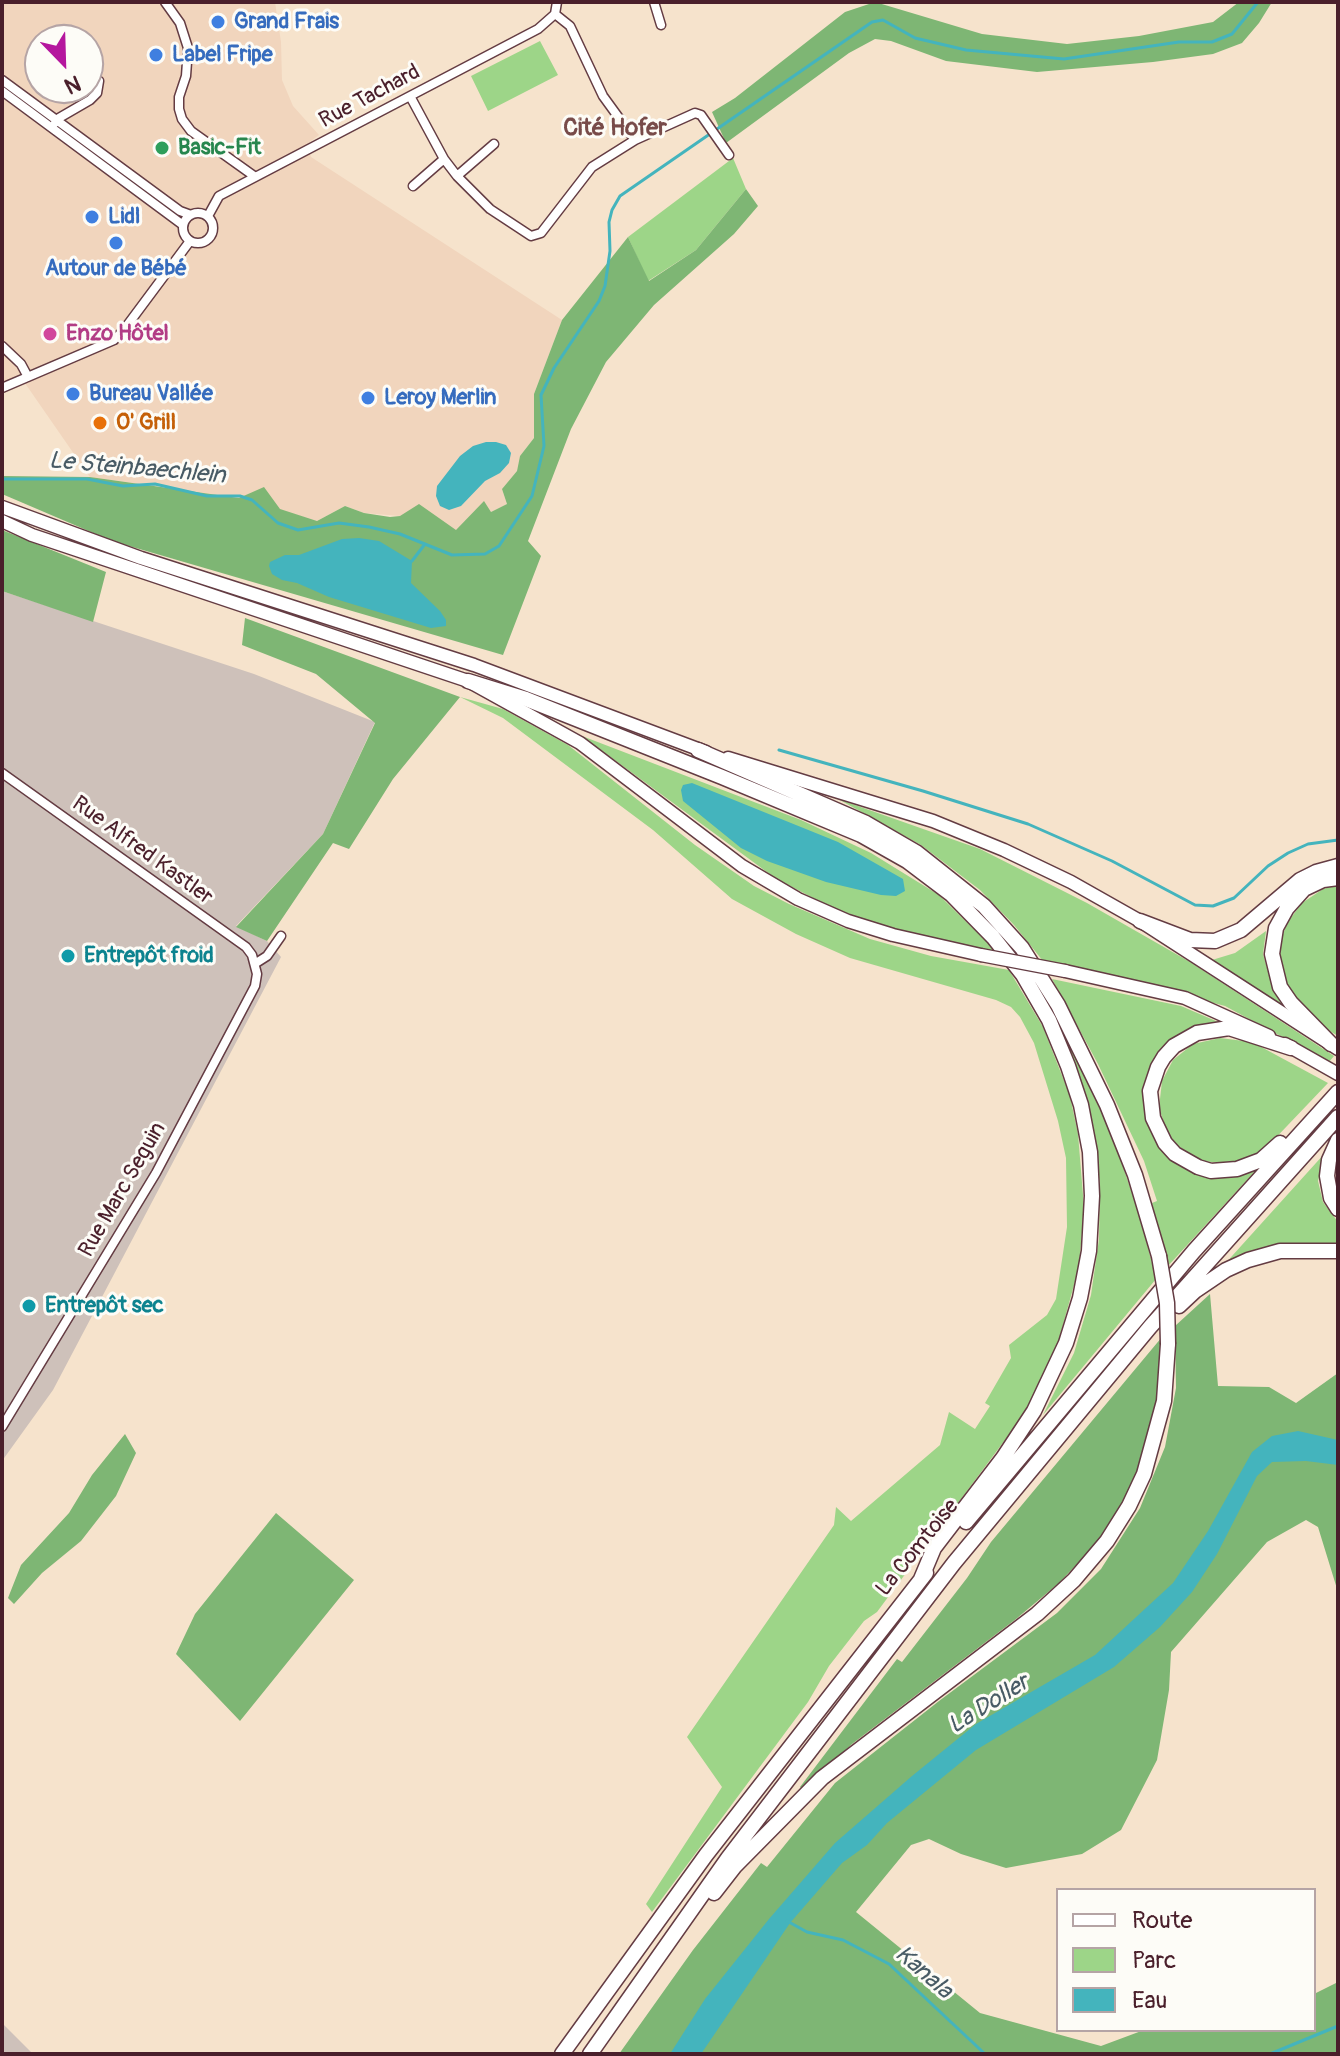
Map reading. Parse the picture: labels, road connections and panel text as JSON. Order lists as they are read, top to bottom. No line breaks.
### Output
{"streets":{"highway":["La Comtoise"],"street":["Rue Tachard","Rue Alfred Kastler","Rue Marc Seguin"]},"crossings":[["Rue Alfred Kastler","Rue Marc Seguin"]],"districts":["Cité Hofer"],"water":["Le Steinbaechlein","La Doller","Kanala"],"places":["Grand Frais","Label Fripe","Basic-Fit","Lidl","Autour de Bébé","Enzo Hôtel","Bureau Vallée","Leroy Merlin","O' Grill","Entrepôt froid","Entrepôt sec"],"legend":["Route","Parc","Eau"],"north":"bottom right"}
